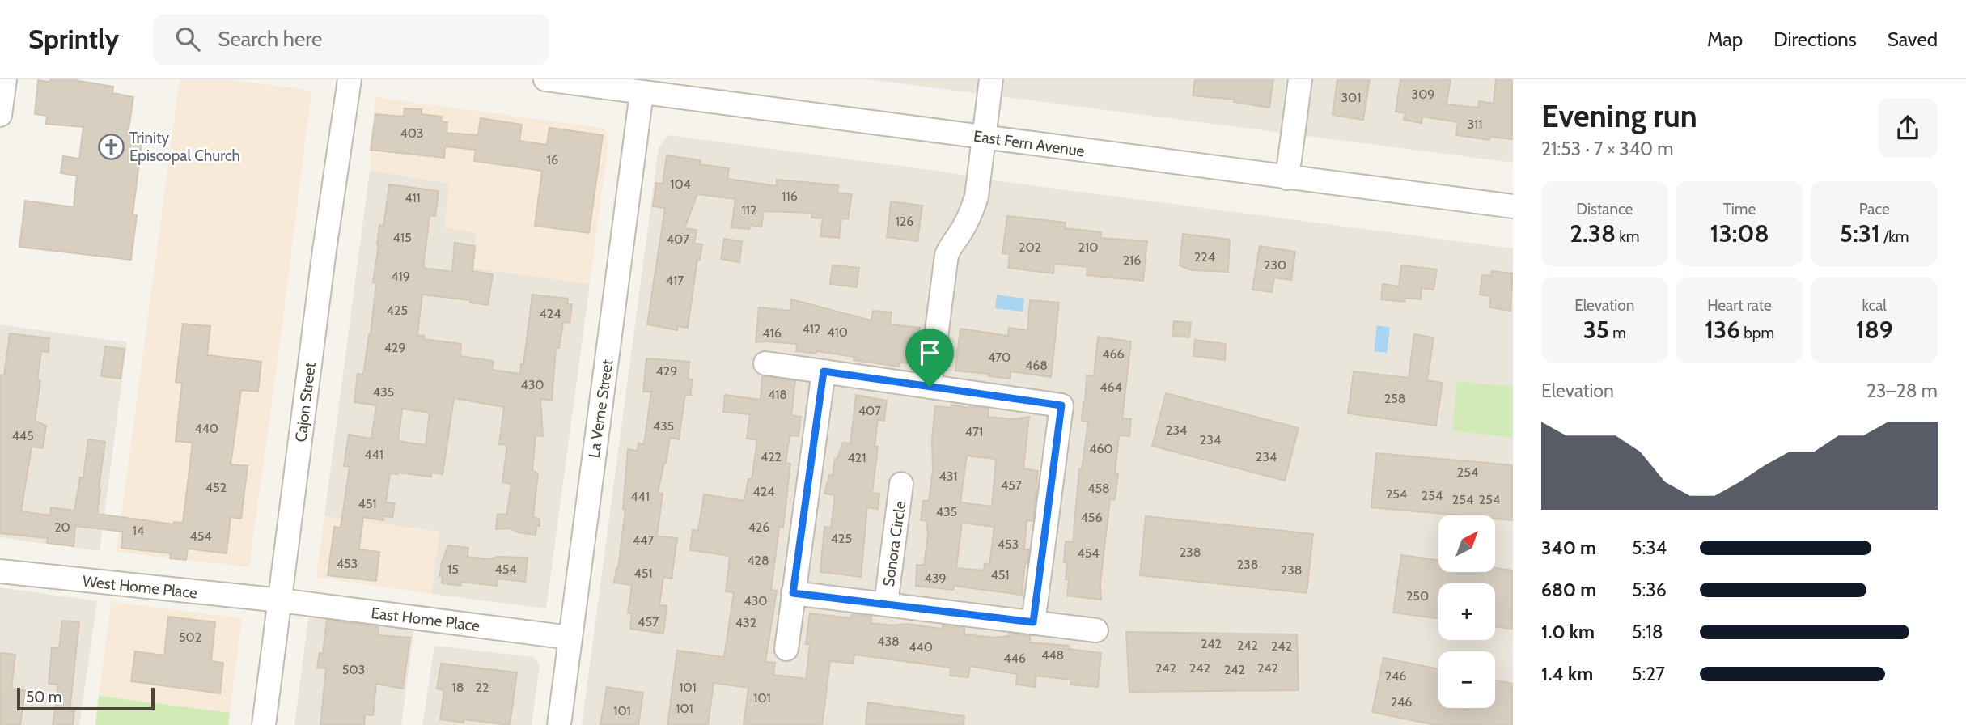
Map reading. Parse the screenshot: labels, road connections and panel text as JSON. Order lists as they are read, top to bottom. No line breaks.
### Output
{"streets":{"street":["East Fern Avenue","Cajon Street","La Verne Street","Sonora Circle","West Home Place","East Home Place"]},"crossings":[["East Fern Avenue","La Verne Street"],["Cajon Street","West Home Place"],["Cajon Street","East Home Place"],["La Verne Street","East Home Place"],["West Home Place","East Home Place"]],"places":{"church":["Trinity Episcopal Church"]},"house_numbers":["309","301","311","403","16","104","116","411","112","126","415","407","202","210","224","216","230","419","417","425","424","412","410","416","429","466","470","468","429","430","464","435","418","258","407","435","440","234","471","445","234","460","441","422","234","421","254","431","457","452","458","424","254","254","441","254","254","451","435","456","20","426","14","454","425","447","453","238","454","428","453","238","15","454","238","451","451","439","250","430","457","432","502","438","242","242","242","440","448","446","242","242","242","503","242","246","18","22","101","101","246","101","101"],"scale_bar":"50 m","north":"top right","page":{"header":"Sprintly","search":"Search here","nav":["Map","Directions","Saved"],"heading":["Evening run","21:53 · 7 × 340 m"],"stats":[["Distance","2.38 km"],["Time","13:08"],["Pace","5:31 /km"],["Elevation","35 m"],["Heart rate","136 bpm"],["kcal","189"]],"chart":["Elevation","23–28 m"],"map_buttons":["+","−"],"list":[{"name":"340 m","note":"5:34"},{"name":"680 m","note":"5:36"},{"name":"1.0 km","note":"5:18"},{"name":"1.4 km","note":"5:27"}],"scale":"50 m"}}
